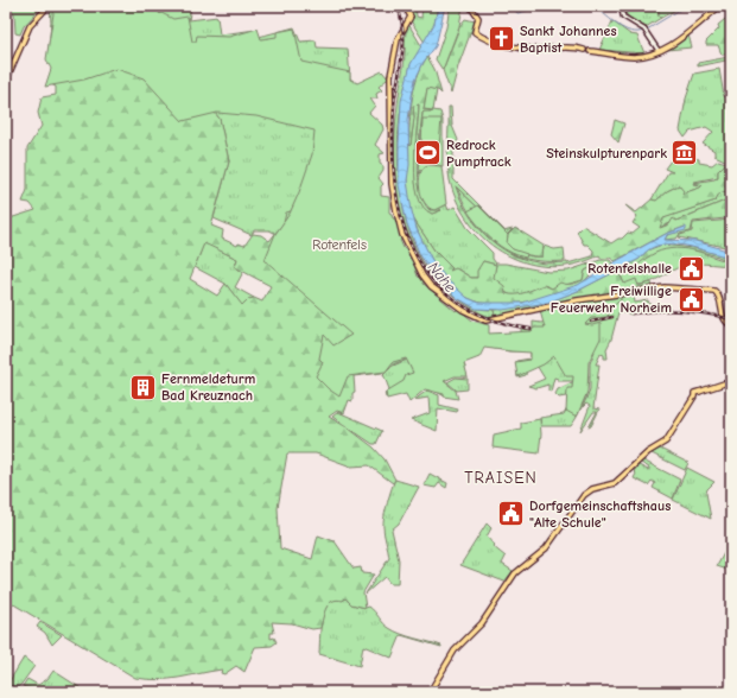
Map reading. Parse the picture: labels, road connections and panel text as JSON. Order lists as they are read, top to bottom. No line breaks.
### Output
{"districts":["TRAISEN"],"water":["Nahe"],"parks":["Rotenfels"],"places":{"church":["Sankt Johannes Baptist"],"sports":["Redrock Pumptrack"],"museum":["Steinskulpturenpark"],"public building":["Rotenfelshalle","Freiwillige Feuerwehr Norheim","Dorfgemeinschaftshaus \"Alte Schule\""],"building":["Fernmeldeturm Bad Kreuznach"]}}
